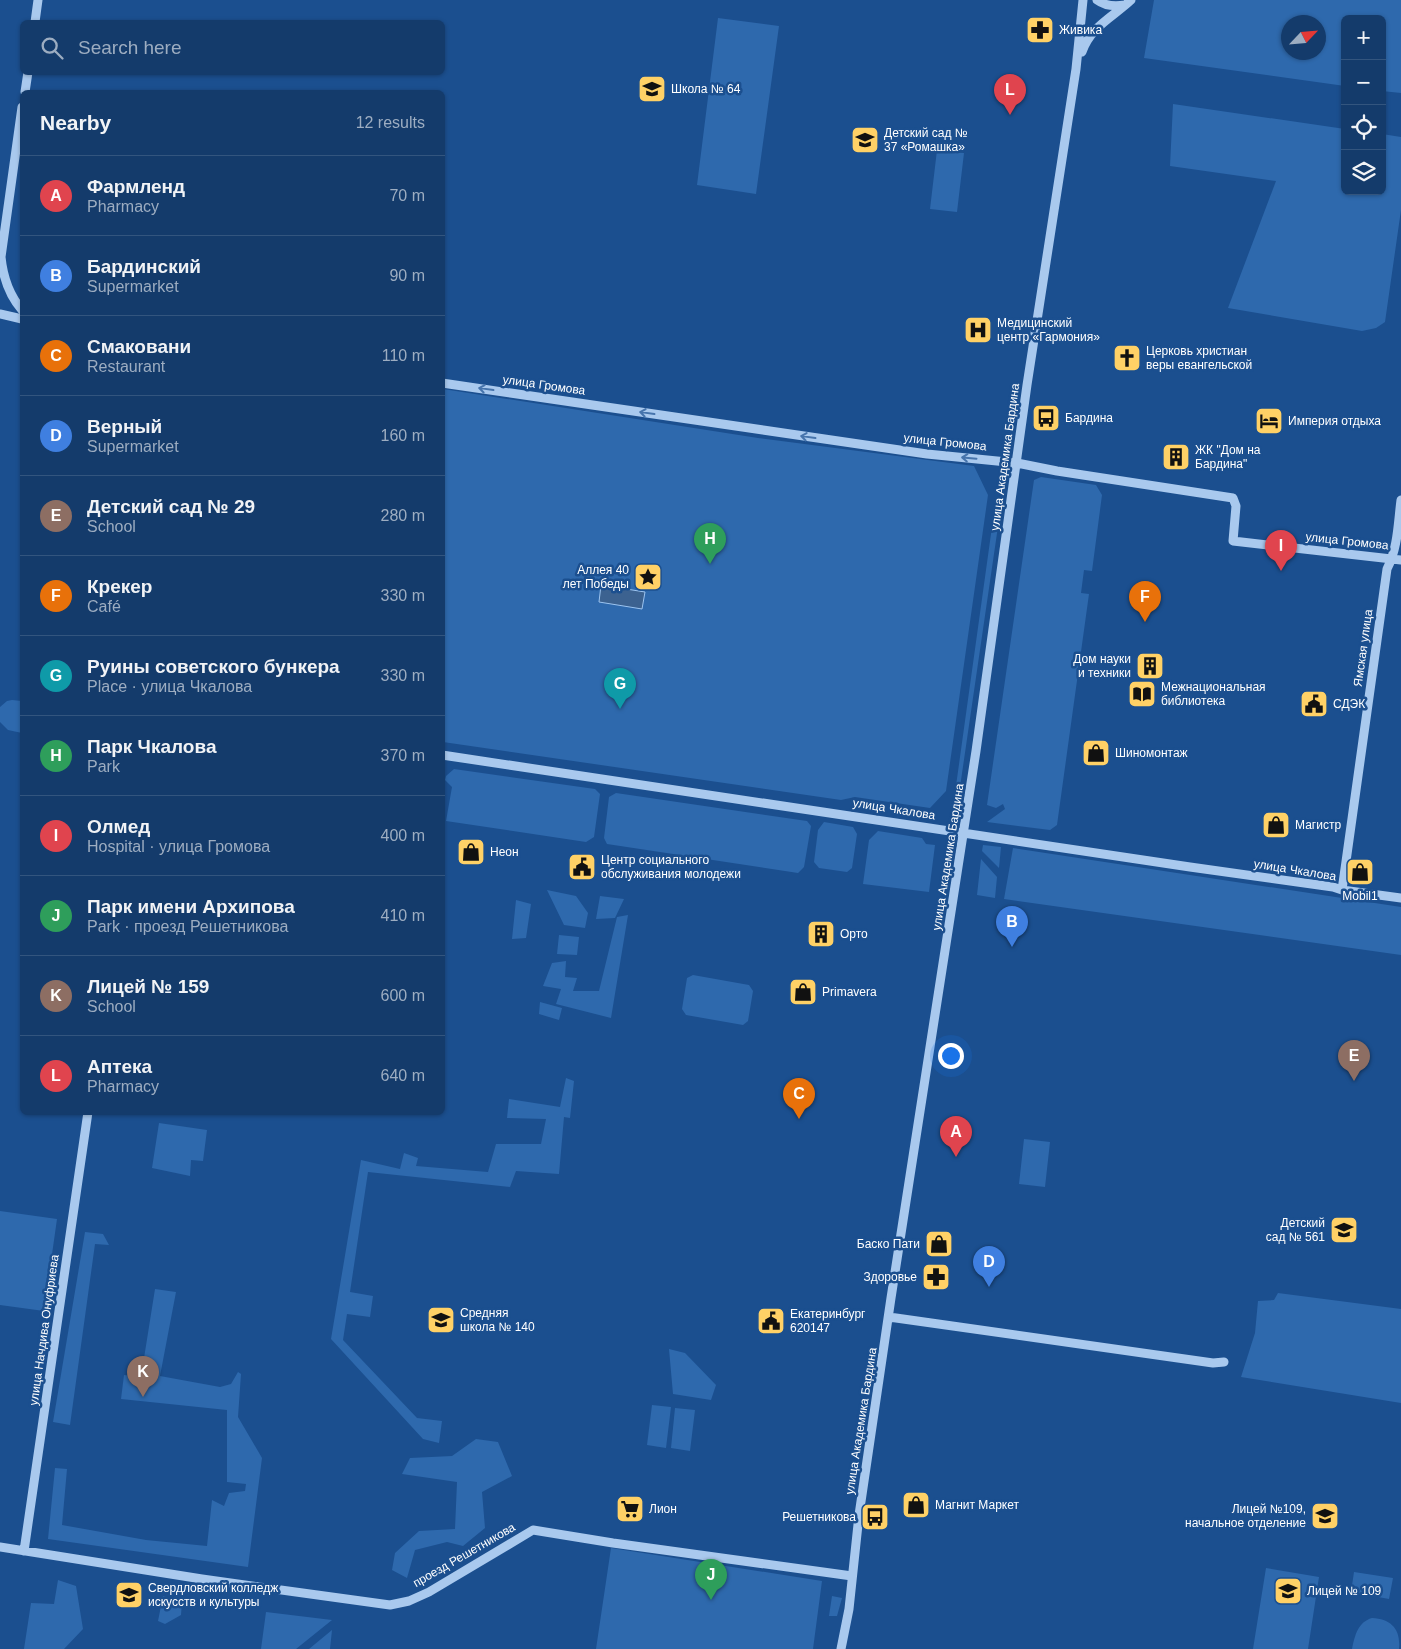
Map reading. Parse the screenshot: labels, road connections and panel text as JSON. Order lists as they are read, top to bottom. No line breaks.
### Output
{"streets":{"street":["улица Громова","улица Академика Бардина","Ямская улица","улица Чкалова","улица Начдива Онуфриева","проезд Решетникова"]},"crossings":[["улица Громова","улица Академика Бардина"],["улица Громова","Ямская улица"],["улица Академика Бардина","улица Чкалова"],["улица Академика Бардина","проезд Решетникова"],["Ямская улица","улица Чкалова"],["улица Начдива Онуфриева","проезд Решетникова"]],"one_way":["улица Громова"],"places":{"pharmacy":["Живика","Здоровье"],"school or university":["Школа № 64","Детский сад № 37 «Ромашка»","Детский сад № 561","Средняя школа № 140","Лицей №109, начальное отделение","Лицей № 109","Свердловский колледж искусств и культуры"],"hospital":["Медицинский центр «Гармония»"],"church":["Церковь христиан веры евангельской"],"bus stop":["Бардина","Решетникова"],"hotel":["Империя отдыха"],"building":["ЖК \"Дом на Бардина\"","Дом науки и техники","Орто"],"place":["Аллея 40 лет Победы"],"library":["Межнациональная библиотека"],"public building":["СДЭК","Центр социального обслуживания молодежи","Екатеринбург 620147"],"shop":["Шиномонтаж","Магистр","Неон","Mobil1","Primavera","Баско Пати","Магнит Маркет"],"supermarket":["Лион"]},"north":"top right","page":{"map_buttons":["+","−"],"search":"Search here","pins":["L","H","I","F","G","B","E","C","A","D","K","J"],"heading":["Nearby","12 results"],"list":[{"mark":"A","name":"Фармленд","note":"Pharmacy","value":"70 m"},{"mark":"B","name":"Бардинский","note":"Supermarket","value":"90 m"},{"mark":"C","name":"Смаковани","note":"Restaurant","value":"110 m"},{"mark":"D","name":"Верный","note":"Supermarket","value":"160 m"},{"mark":"E","name":"Детский сад № 29","note":"School","value":"280 m"},{"mark":"F","name":"Крекер","note":"Café","value":"330 m"},{"mark":"G","name":"Руины советского бункера","note":"Place · улица Чкалова","value":"330 m"},{"mark":"H","name":"Парк Чкалова","note":"Park","value":"370 m"},{"mark":"I","name":"Олмед","note":"Hospital · улица Громова","value":"400 m"},{"mark":"J","name":"Парк имени Архипова","note":"Park · проезд Решетникова","value":"410 m"},{"mark":"K","name":"Лицей № 159","note":"School","value":"600 m"},{"mark":"L","name":"Аптека","note":"Pharmacy","value":"640 m"}]}}
